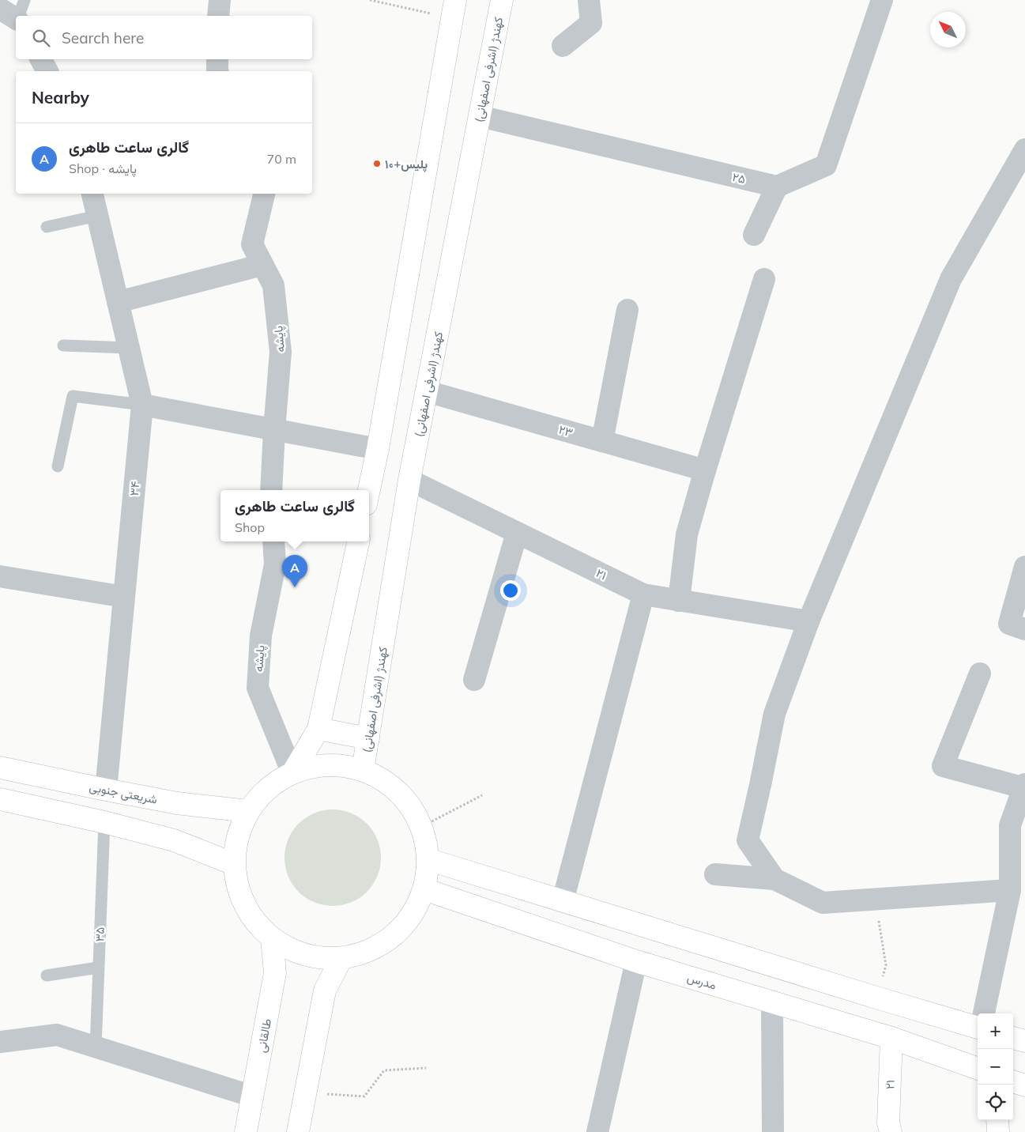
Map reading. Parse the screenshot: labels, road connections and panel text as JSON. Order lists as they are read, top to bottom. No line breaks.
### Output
{"streets":{"main road":["کهندژ (اشرفی اصفهانی)","۲۱","شریعتی جنوبی","مدرس","طالقانی"],"street":["۲۵","پایشه","۲۳","۳۴"],"lane":["۳۵"]},"crossings":[["کهندژ (اشرفی اصفهانی)","۲۵"],["کهندژ (اشرفی اصفهانی)","۲۳"],["کهندژ (اشرفی اصفهانی)","۲۱"],["۳۴","شریعتی جنوبی"],["۲۱","مدرس"]],"places":["پلیس+۱۰"],"north":"top left","page":{"search":"Search here","heading":"Nearby","list":[{"mark":"A","name":"گالری ساعت طاهری","note":"Shop · پایشه","value":"70 m"}],"popup":["گالری ساعت طاهری","Shop"],"pins":"A","map_buttons":["+","−"]}}
